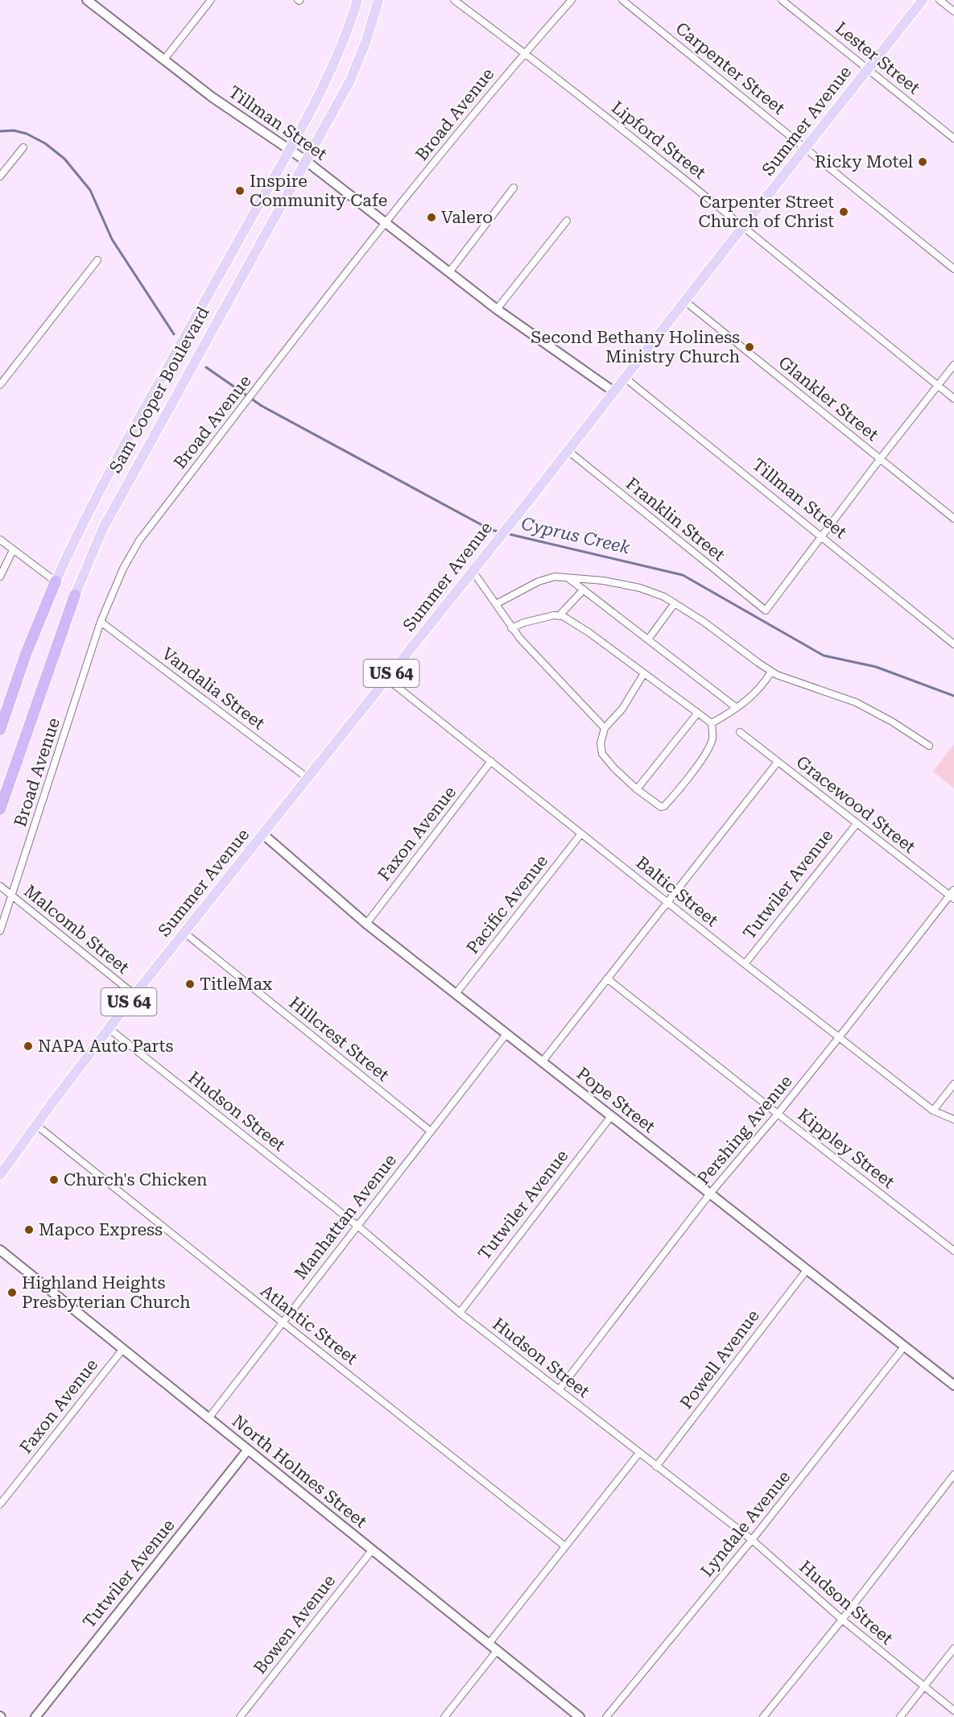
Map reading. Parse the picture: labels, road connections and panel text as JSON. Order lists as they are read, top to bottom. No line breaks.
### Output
{"streets":{"highway":["Sam Cooper Boulevard"],"main road":["Summer Avenue","US 64"],"street":["Lester Street","Carpenter Street","Broad Avenue","Tillman Street","Lipford Street","Glankler Street","Franklin Street","Vandalia Street","Gracewood Street","Faxon Avenue","Tutwiler Avenue","Baltic Street","Pacific Avenue","Malcomb Street","Hillcrest Street","Pope Street","Hudson Street","Pershing Avenue","Kippley Street","Manhattan Avenue","Atlantic Street","Powell Avenue","North Holmes Street","Lyndale Avenue","Bowen Avenue"]},"crossings":[["Lester Street","Summer Avenue"],["Carpenter Street","Summer Avenue"],["Broad Avenue","Tillman Street"],["Broad Avenue","Lipford Street"],["Broad Avenue","Vandalia Street"],["Broad Avenue","Malcomb Street"],["Summer Avenue","Tillman Street"],["Summer Avenue","Lipford Street"],["Summer Avenue","Glankler Street"],["Summer Avenue","Franklin Street"],["Summer Avenue","Vandalia Street"],["Summer Avenue","Baltic Street"],["Summer Avenue","Malcomb Street"],["Summer Avenue","Hillcrest Street"],["Summer Avenue","Pope Street"],["Summer Avenue","Hudson Street"],["Summer Avenue","Atlantic Street"],["Tillman Street","Sam Cooper Boulevard"],["Tillman Street","Franklin Street"],["Gracewood Street","Tutwiler Avenue"],["Gracewood Street","Pershing Avenue"],["Faxon Avenue","Baltic Street"],["Faxon Avenue","Pope Street"],["Faxon Avenue","North Holmes Street"],["Tutwiler Avenue","Baltic Street"],["Tutwiler Avenue","Pope Street"],["Tutwiler Avenue","Hudson Street"],["Tutwiler Avenue","North Holmes Street"],["Baltic Street","Pacific Avenue"],["Baltic Street","Pershing Avenue"],["Pacific Avenue","Pope Street"],["Hillcrest Street","Manhattan Avenue"],["Pope Street","Pershing Avenue"],["Pope Street","Manhattan Avenue"],["Pope Street","Powell Avenue"],["Pope Street","Lyndale Avenue"],["Hudson Street","Pershing Avenue"],["Hudson Street","Manhattan Avenue"],["Hudson Street","Powell Avenue"],["Hudson Street","Lyndale Avenue"],["Pershing Avenue","Kippley Street"],["Manhattan Avenue","Atlantic Street"],["Manhattan Avenue","North Holmes Street"],["North Holmes Street","Bowen Avenue"]],"water":["Cyprus Creek"],"places":["Ricky Motel","Inspire Community Cafe","Carpenter Street Church of Christ","Valero","Second Bethany Holiness Ministry Church","TitleMax","NAPA Auto Parts","Church's Chicken","Mapco Express","Highland Heights Presbyterian Church"]}
